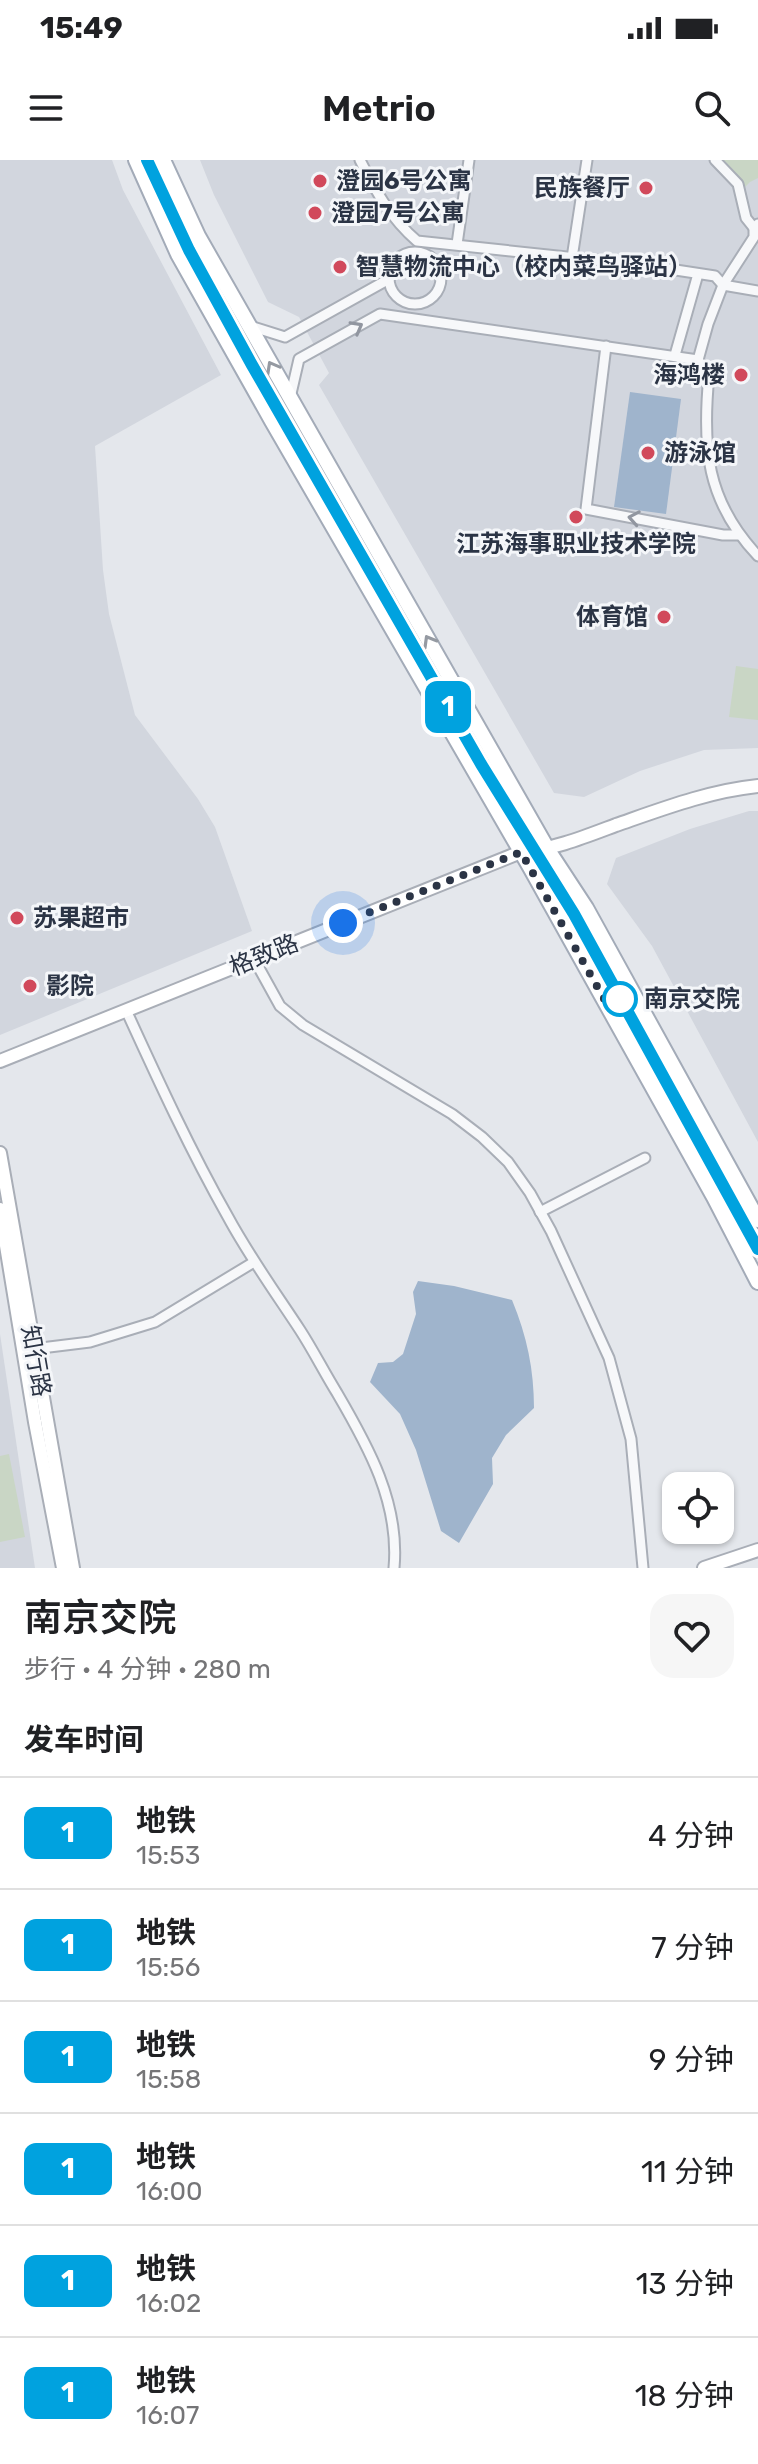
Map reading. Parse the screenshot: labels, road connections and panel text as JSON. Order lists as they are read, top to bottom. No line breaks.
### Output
{"streets":{"street":["格致路","知行路"]},"places":["澄园6号公寓","民族餐厅","澄园7号公寓","智慧物流中心（校内菜鸟驿站）","海鸿楼","游泳馆","江苏海事职业技术学院","体育馆","苏果超市","影院","南京交院"],"lines":["metro line 1"],"page":{"status":"15:49","header":"Metrio","on_map":"1","heading":[["南京交院","步行 · 4 分钟 · 280 m"],"发车时间"],"list":[{"mark":"1","name":"地铁","note":"15:53","value":"4 分钟"},{"mark":"1","name":"地铁","note":"15:56","value":"7 分钟"},{"mark":"1","name":"地铁","note":"15:58","value":"9 分钟"},{"mark":"1","name":"地铁","note":"16:00","value":"11 分钟"},{"mark":"1","name":"地铁","note":"16:02","value":"13 分钟"},{"mark":"1","name":"地铁","note":"16:07","value":"18 分钟"}]}}
